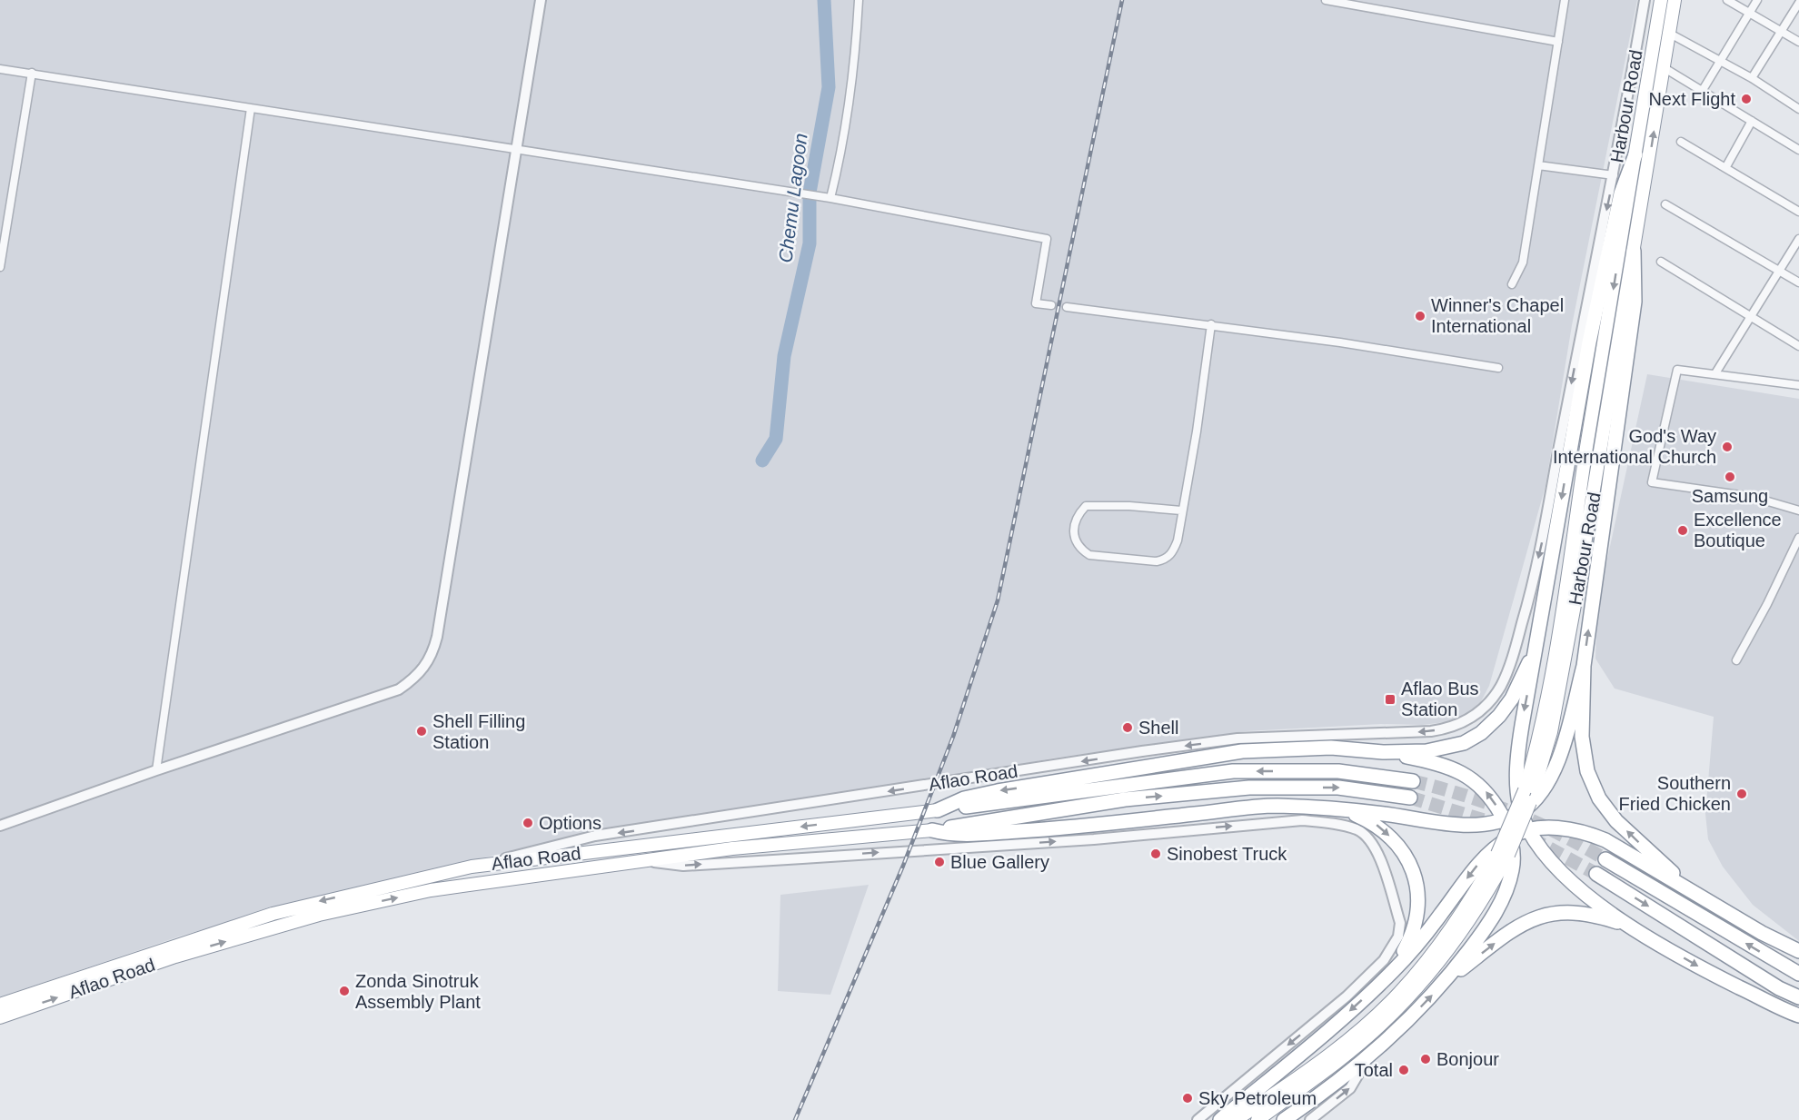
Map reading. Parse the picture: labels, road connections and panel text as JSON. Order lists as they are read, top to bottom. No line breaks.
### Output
{"streets":{"highway":["Harbour Road","Aflao Road"]},"crossings":[["Harbour Road","Aflao Road"]],"water":["Chemu Lagoon"],"places":{"other":["Next Flight","Winner's Chapel International","God's Way International Church","Samsung","Excellence Boutique","Shell","Shell Filling Station","Southern Fried Chicken","Options","Sinobest Truck","Blue Gallery","Zonda Sinotruk Assembly Plant","Bonjour","Total","Sky Petroleum"],"transit":["Aflao Bus Station"]}}
